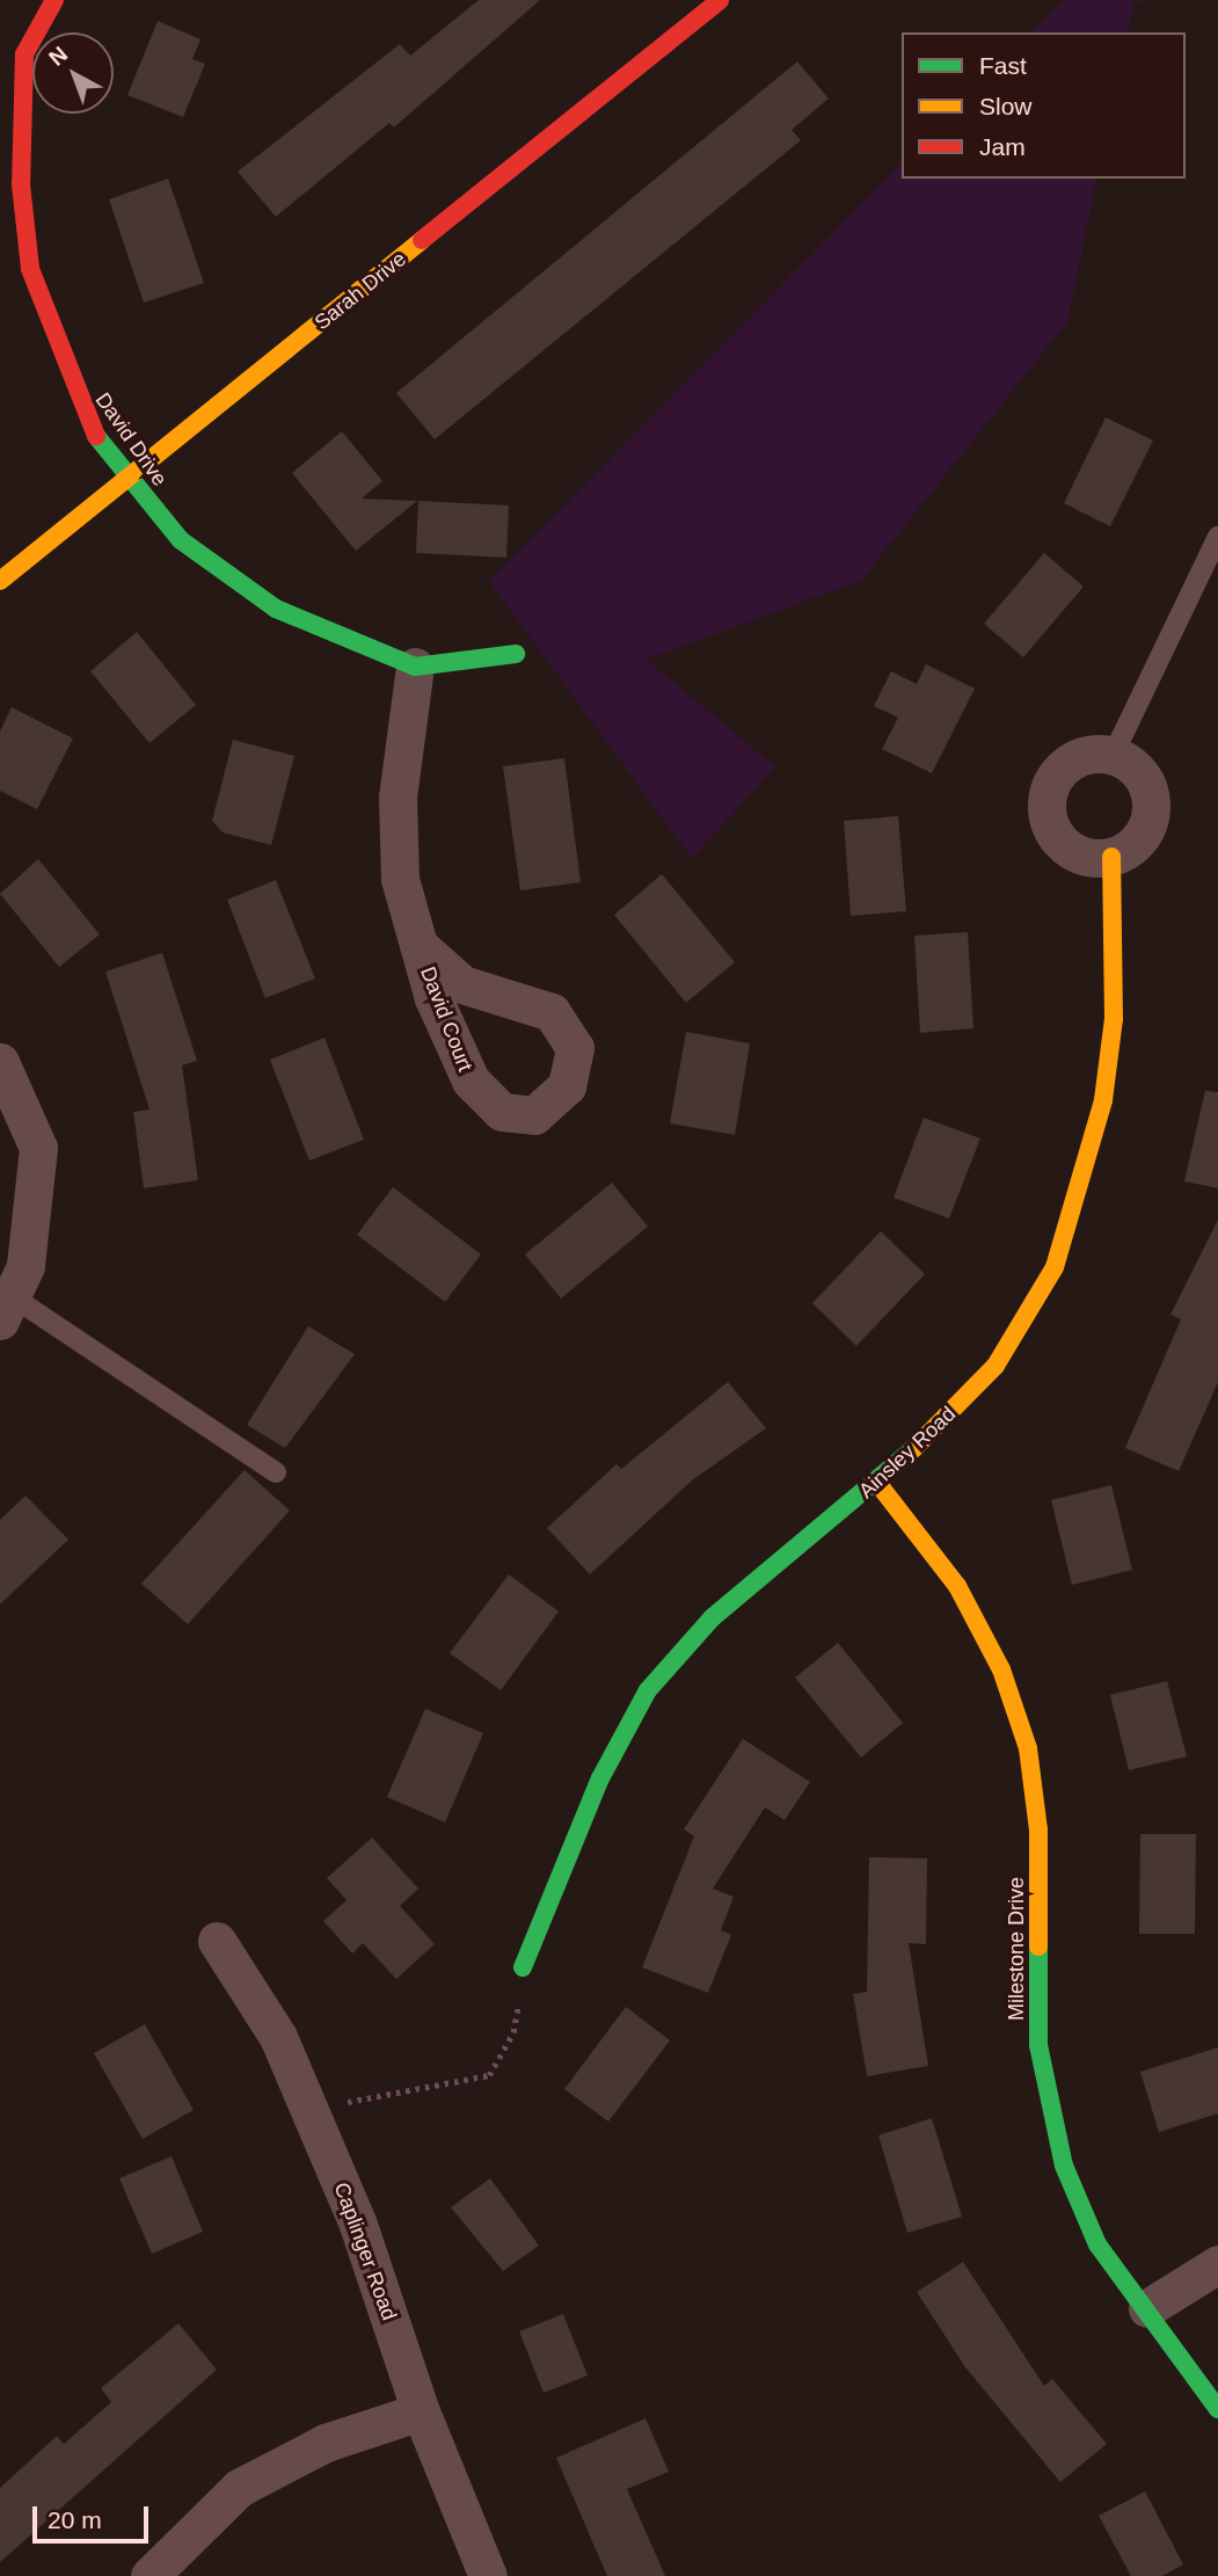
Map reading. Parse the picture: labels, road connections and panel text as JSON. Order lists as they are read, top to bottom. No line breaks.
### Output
{"streets":{"street":["Sarah Drive","David Drive","David Court","Ainsley Road","Milestone Drive","Caplinger Road"]},"crossings":[["Sarah Drive","David Drive"],["David Drive","David Court"],["Ainsley Road","Milestone Drive"]],"legend":["Fast","Slow","Jam"],"scale_bar":"20 m","north":"top left"}
